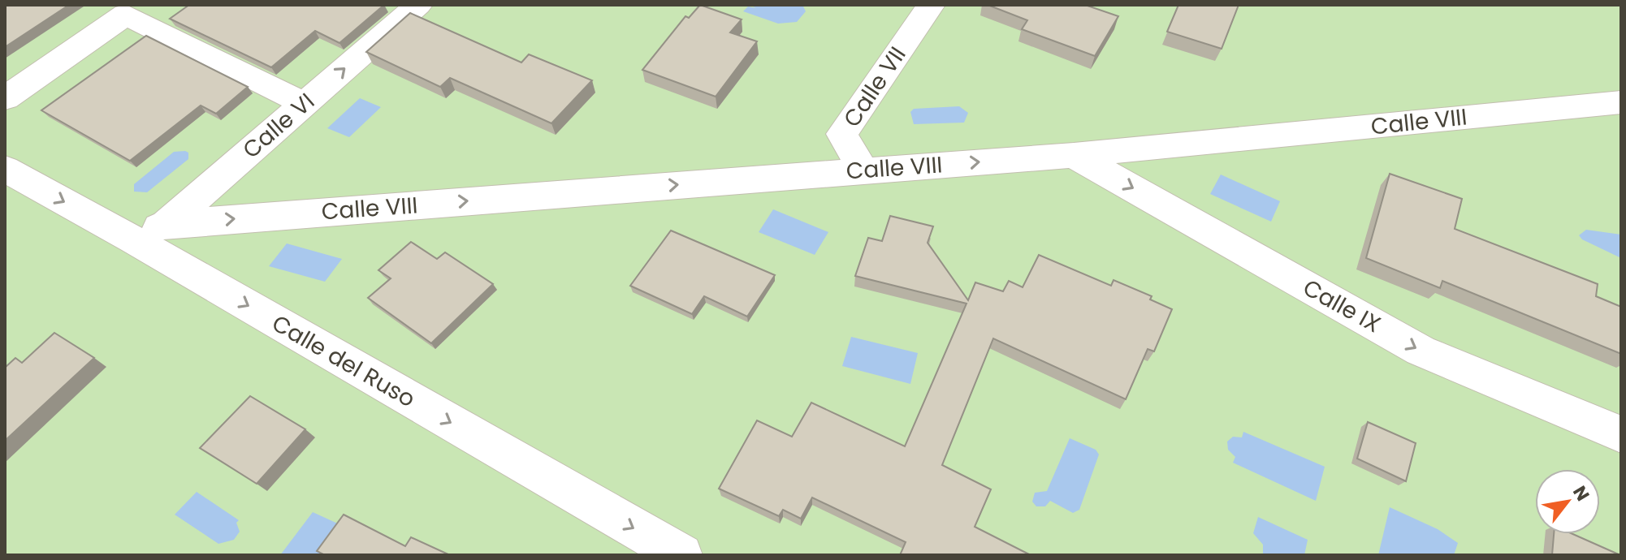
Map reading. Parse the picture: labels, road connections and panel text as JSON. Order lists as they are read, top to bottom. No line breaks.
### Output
{"streets":{"street":["Calle VII","Calle VIII","Calle VI","Calle IX","Calle del Ruso"]},"crossings":[["Calle VII","Calle VIII"],["Calle VIII","Calle VI"],["Calle VIII","Calle IX"],["Calle VIII","Calle del Ruso"],["Calle VI","Calle del Ruso"]],"one_way":["Calle VIII","Calle VI","Calle IX","Calle del Ruso"],"north":"top right"}
